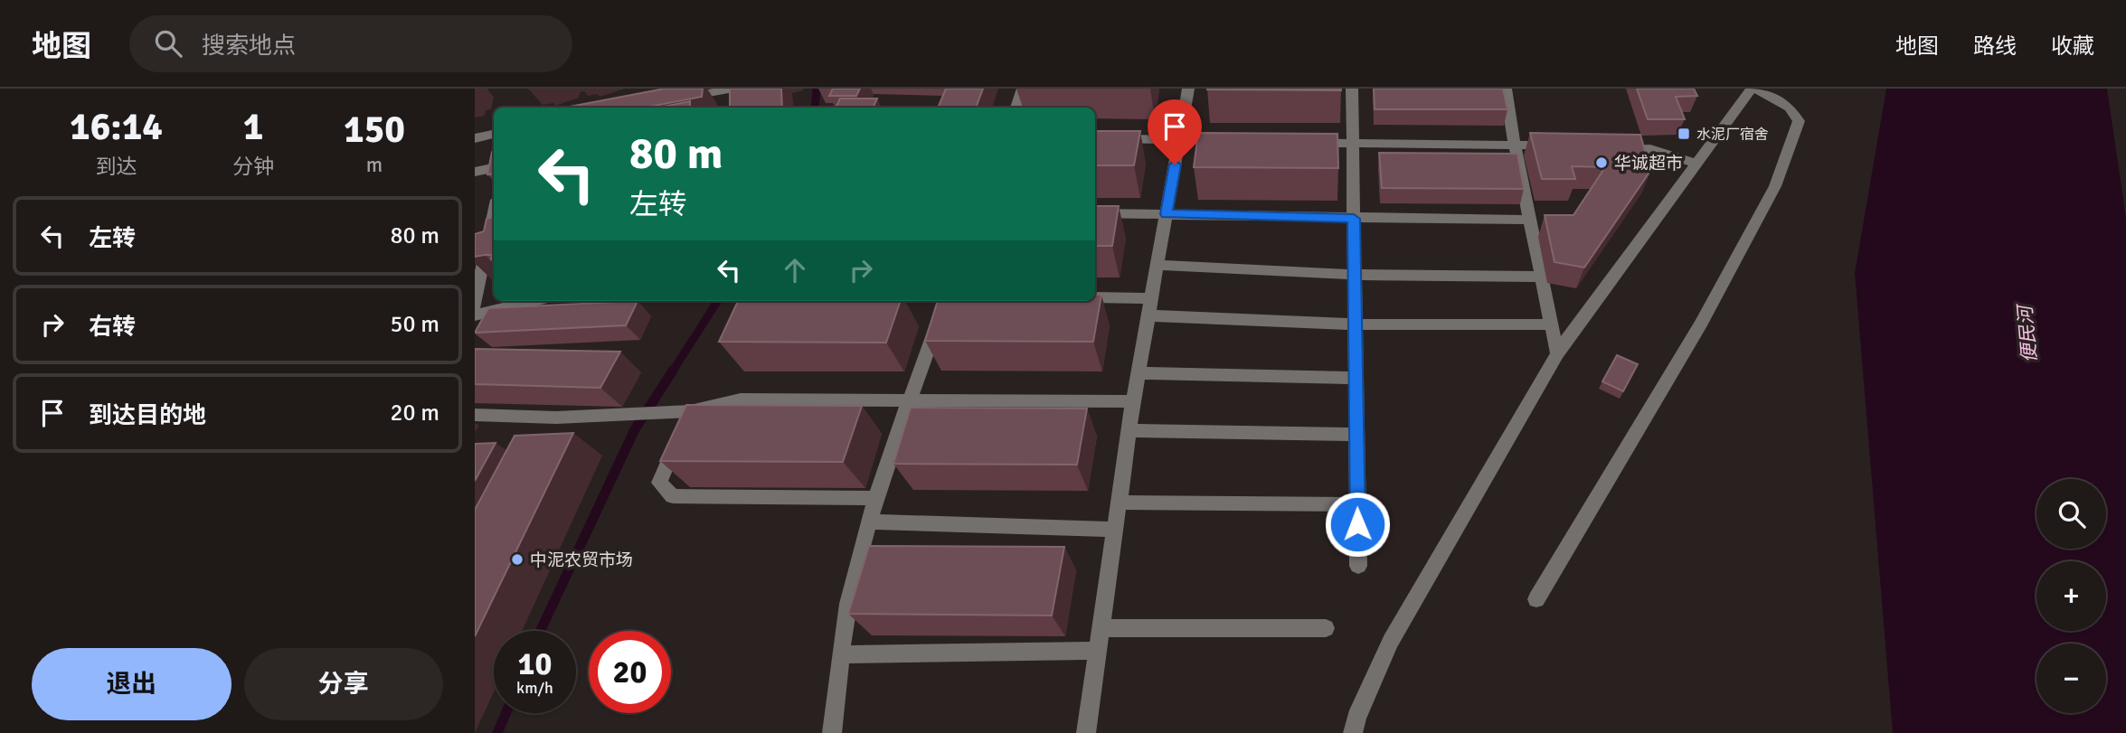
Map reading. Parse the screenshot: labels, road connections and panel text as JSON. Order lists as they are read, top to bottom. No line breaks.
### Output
{"water":["便民河"],"places":{"transit":["水泥厂宿舍"],"other":["华诚超市","中泥农贸市场"]},"page":{"header":"地图","search":"搜索地点","nav":["地图","路线","收藏"],"eta":["16:14","到达","1","分钟","150","m"],"turn":["80 m","左转"],"list":[{"name":"左转","value":"80 m"},{"name":"右转","value":"50 m"},{"name":"到达目的地","value":"20 m"}],"map_buttons":["+","−"],"speed":"10 km/h","limit":"20","buttons":["退出","分享"]}}
